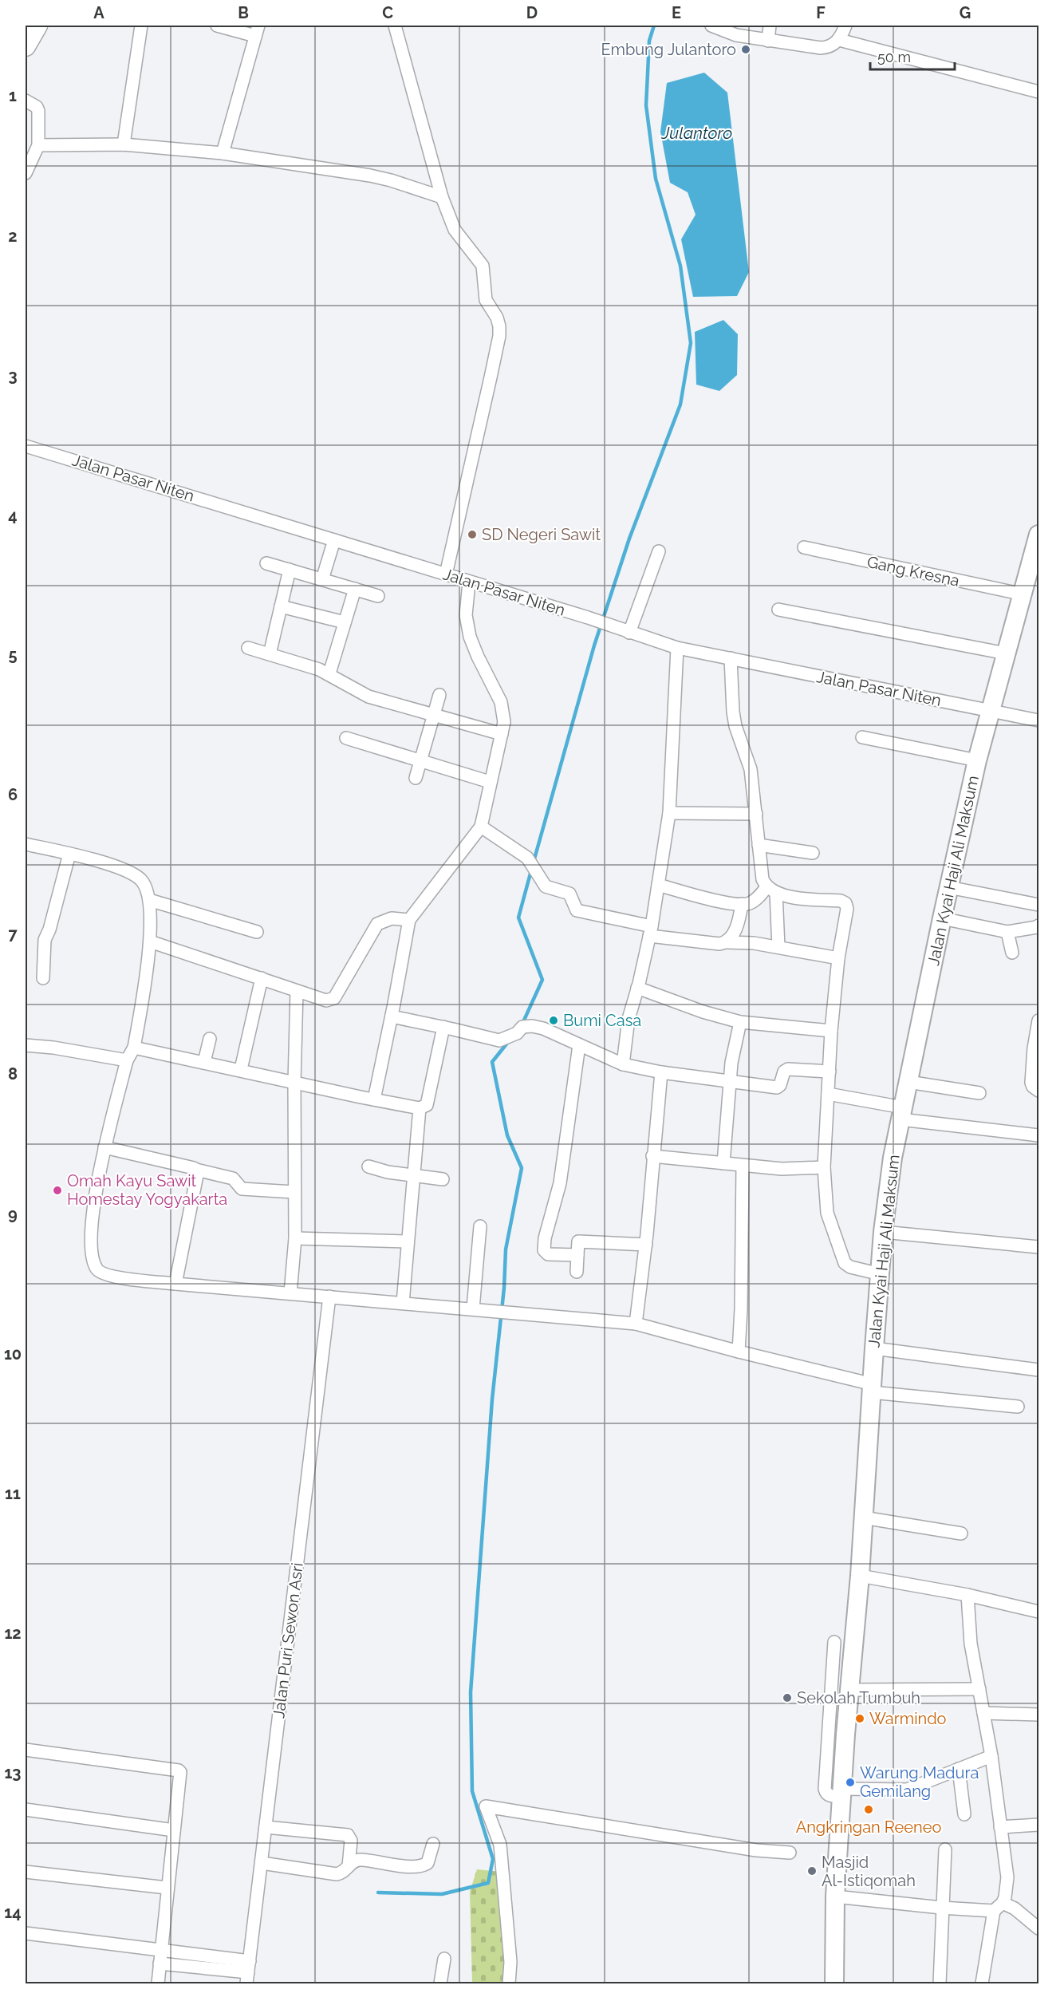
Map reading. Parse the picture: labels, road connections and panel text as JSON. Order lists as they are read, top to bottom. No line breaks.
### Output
{"streets":{"street":["Jalan Pasar Niten","Gang Kresna","Jalan Kyai Haji Ali Maksum","Jalan Puri Sewon Asri"]},"crossings":[["Jalan Pasar Niten","Jalan Kyai Haji Ali Maksum"],["Gang Kresna","Jalan Kyai Haji Ali Maksum"]],"water":["Julantoro"],"places":["Embung Julantoro","SD Negeri Sawit","Bumi Casa","Omah Kayu Sawit Homestay Yogyakarta","Sekolah Tumbuh","Warmindo","Warung Madura Gemilang","Angkringan Reeneo","Masjid Al-Istiqomah"],"scale_bar":"50 m","grid":{"columns":["A","B","C","D","E","F","G"],"rows":["1","2","3","4","5","6","7","8","9","10","11","12","13","14"]}}
